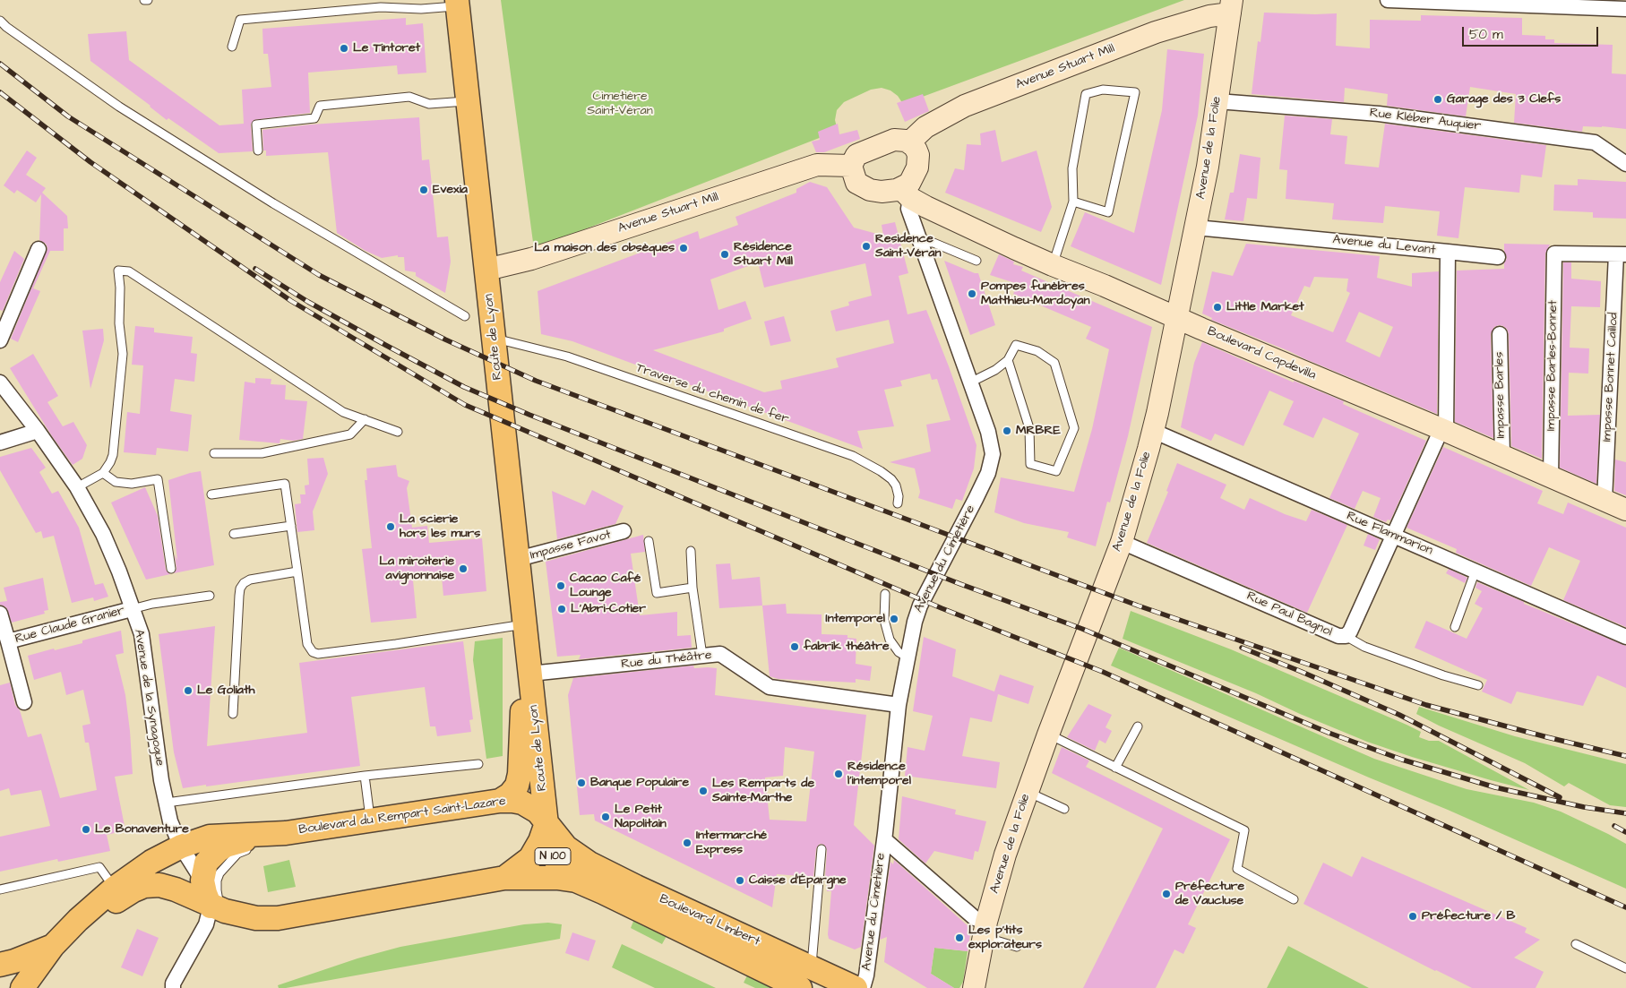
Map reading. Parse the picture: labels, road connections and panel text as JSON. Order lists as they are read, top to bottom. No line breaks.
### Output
{"streets":{"main road":["Route de Lyon","Boulevard du Rempart Saint-Lazare","N 100","Boulevard Limbert"],"street":["Avenue Stuart Mill","Rue Kléber Auquier","Avenue de la Folie","Avenue du Levant","Boulevard Capdevilla","Impasse Barles-Bonnet","Impasse Bonnet Caillod","Impasse Barles","Rue Flammarion","Impasse Favot","Avenue du Cimetière","Rue Paul Bagnol","Rue Claude Granier","Rue du Théâtre","Avenue de la Synagogue"],"lane":["Traverse du chemin de fer"]},"crossings":[["Avenue Stuart Mill","Avenue de la Folie"],["Avenue Stuart Mill","Route de Lyon"],["Avenue Stuart Mill","Boulevard Capdevilla"],["Avenue Stuart Mill","Avenue du Cimetière"],["Rue Kléber Auquier","Avenue de la Folie"],["Avenue de la Folie","Avenue du Levant"],["Avenue de la Folie","Boulevard Capdevilla"],["Avenue de la Folie","Rue Flammarion"],["Avenue de la Folie","Rue Paul Bagnol"],["Avenue du Levant","Boulevard Capdevilla"],["Avenue du Levant","Rue Paul Bagnol"],["Route de Lyon","Traverse du chemin de fer"],["Route de Lyon","Impasse Favot"],["Route de Lyon","Rue du Théâtre"],["Route de Lyon","Boulevard du Rempart Saint-Lazare"],["Route de Lyon","Boulevard Limbert"],["Boulevard Capdevilla","Impasse Barles-Bonnet"],["Boulevard Capdevilla","Impasse Bonnet Caillod"],["Boulevard Capdevilla","Impasse Barles"],["Boulevard Capdevilla","Avenue du Cimetière"],["Boulevard Capdevilla","Rue Paul Bagnol"],["Impasse Barles-Bonnet","Impasse Bonnet Caillod"],["Rue Flammarion","Rue Paul Bagnol"],["Avenue du Cimetière","Rue du Théâtre"],["Rue Claude Granier","Avenue de la Synagogue"],["Avenue de la Synagogue","Boulevard du Rempart Saint-Lazare"],["Boulevard du Rempart Saint-Lazare","Boulevard Limbert"]],"parks":["Cimetière Saint-Véran"],"places":["Le Tintoret","Garage des 3 Clefs","Evexia","Residence Saint-Véran","La maison des obsèques","Résidence Stuart Mill","Pompes funèbres Matthieu-Mardoyan","Little Market","MRBRE","La scierie hors les murs","La miroiterie avignonnaise","Cacao Café Lounge","L'Abri-Cotier","Intemporel","fabrik théâtre","Le Goliath","Résidence l'intemporel","Banque Populaire","Les Remparts de Sainte-Marthe","Le Petit Napolitain","Le Bonaventure","Intermarché Express","Caisse d'Épargne","Préfecture de Vaucluse","Préfecture / B","Les p’tits explorateurs"],"scale_bar":"50 m"}
